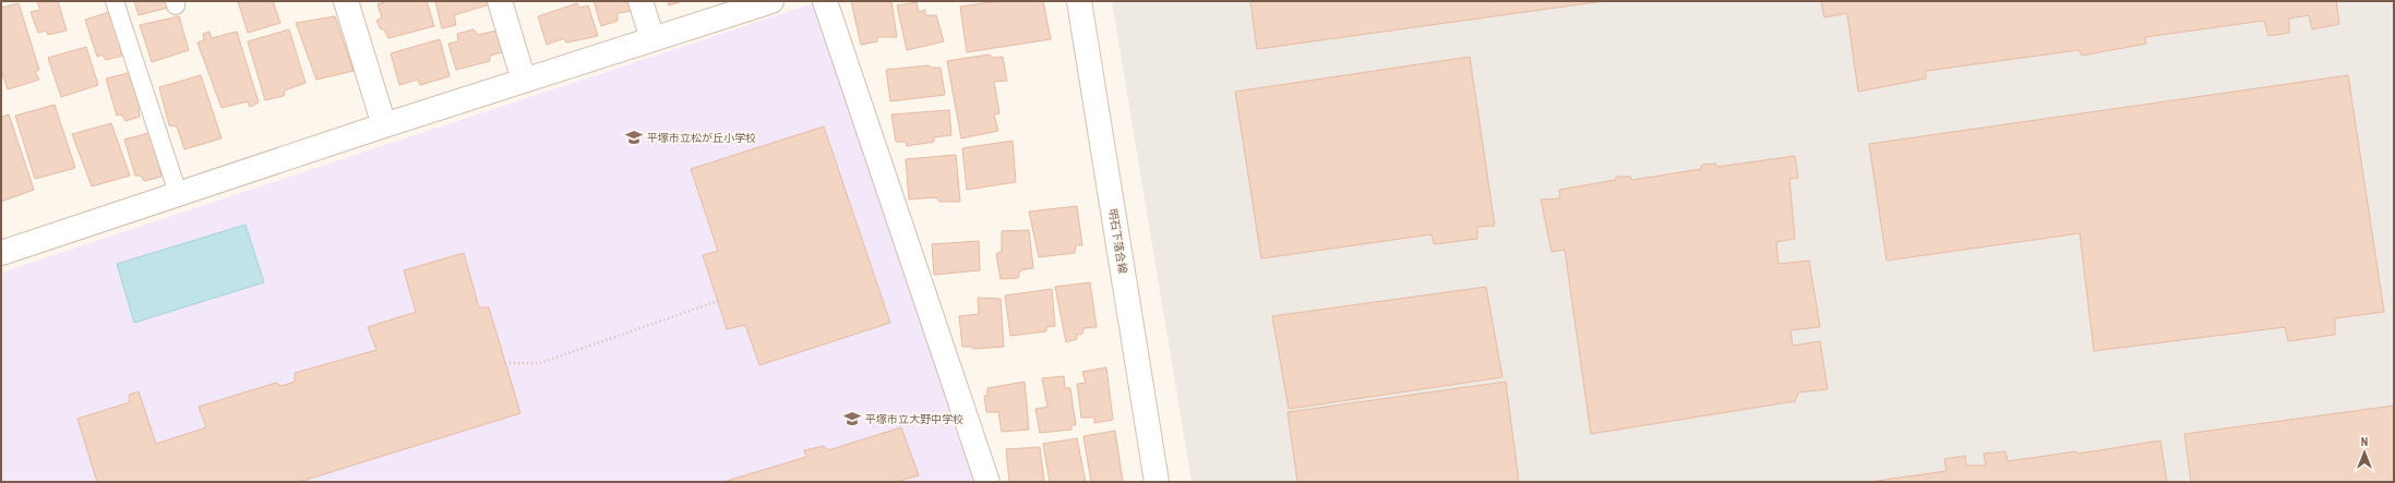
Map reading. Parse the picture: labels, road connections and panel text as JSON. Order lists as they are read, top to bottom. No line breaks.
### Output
{"streets":{"street":["明石下落合線"]},"places":{"school or university":["平塚市立松が丘小学校","平塚市立大野中学校"]},"north":"top"}
